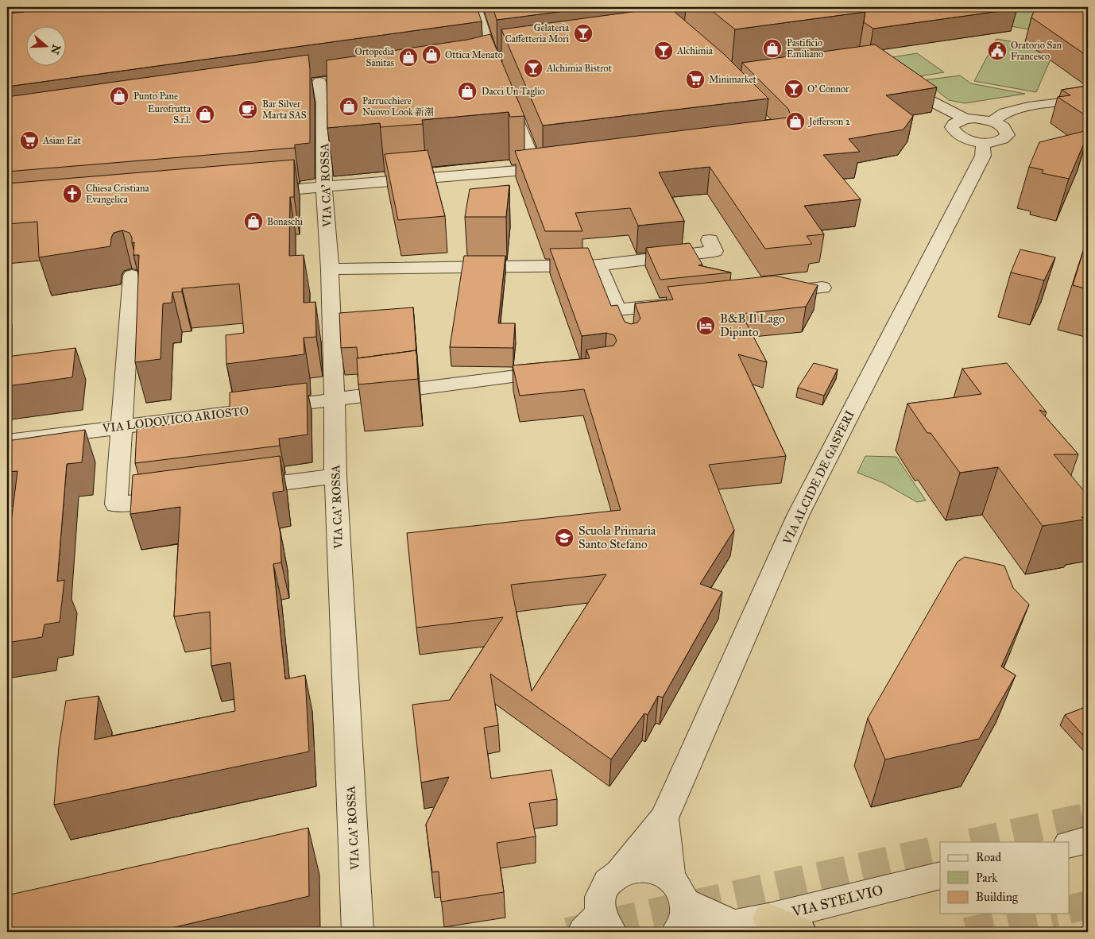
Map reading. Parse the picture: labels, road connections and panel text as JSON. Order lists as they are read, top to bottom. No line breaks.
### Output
{"streets":{"street":["VIA CA' ROSSA","VIA LODOVICO ARIOSTO","VIA ALCIDE DE GASPERI","VIA STELVIO"]},"crossings":[["VIA CA' ROSSA","VIA LODOVICO ARIOSTO"]],"places":{"bar":["Gelateria Caffetteria Mori","Alchimia","Alchimia Bistrot","O' Connor"],"shop":["Pastificio Emiliano","Ottica Menato","Ortopedia Sanitas","Dacci Un Taglio","Punto Pane","Parrucchiere Nuovo Look 新潮","Eurofrutta S.r.l.","Jefferson 2","Bonaschi"],"public building":["Oratorio San Francesco"],"supermarket":["Minimarket","Asian Eat"],"cafe":["Bar Silver Marta SAS"],"church":["Chiesa Cristiana Evangelica"],"hotel":["B&B Il Lago Dipinto"],"school or university":["Scuola Primaria Santo Stefano"]},"legend":["Road","Park","Building"],"north":"right"}
